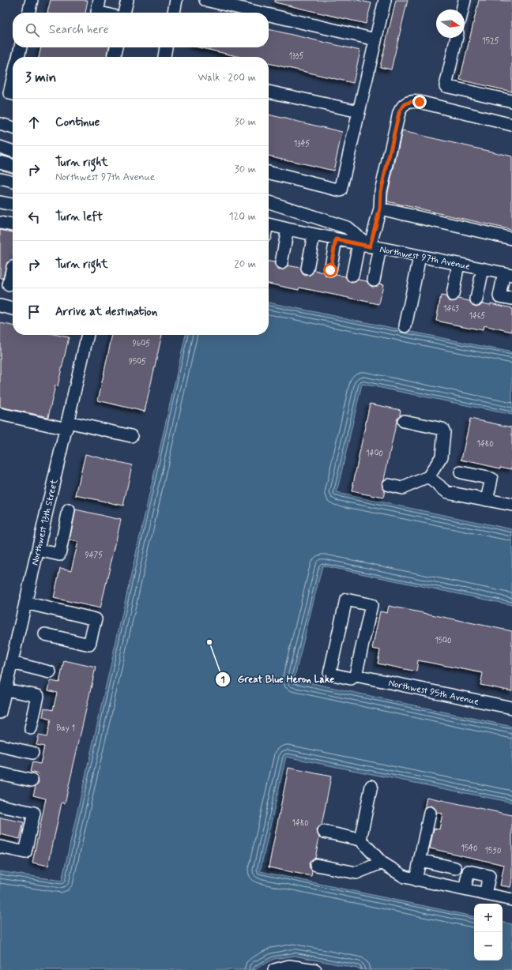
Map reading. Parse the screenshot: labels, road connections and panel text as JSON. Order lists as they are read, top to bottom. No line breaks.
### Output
{"streets":{"street":["Northwest 97th Avenue","Northwest 13th Street","Northwest 95th Avenue"]},"places":["Great Blue Heron Lake"],"house_numbers":["1525","1335","1345","1463","1465","9605","9505","1480","1400","9475","1500","Bay 1","1480","1540","1550"],"north":"right","page":{"search":"Search here","heading":["3 min","Walk · 200 m"],"list":[["Continue","30 m"],["Turn right","Northwest 97th Avenue","30 m"],["Turn left","120 m"],["Turn right","20 m"],"Arrive at destination"],"map_buttons":["+","−"]}}
